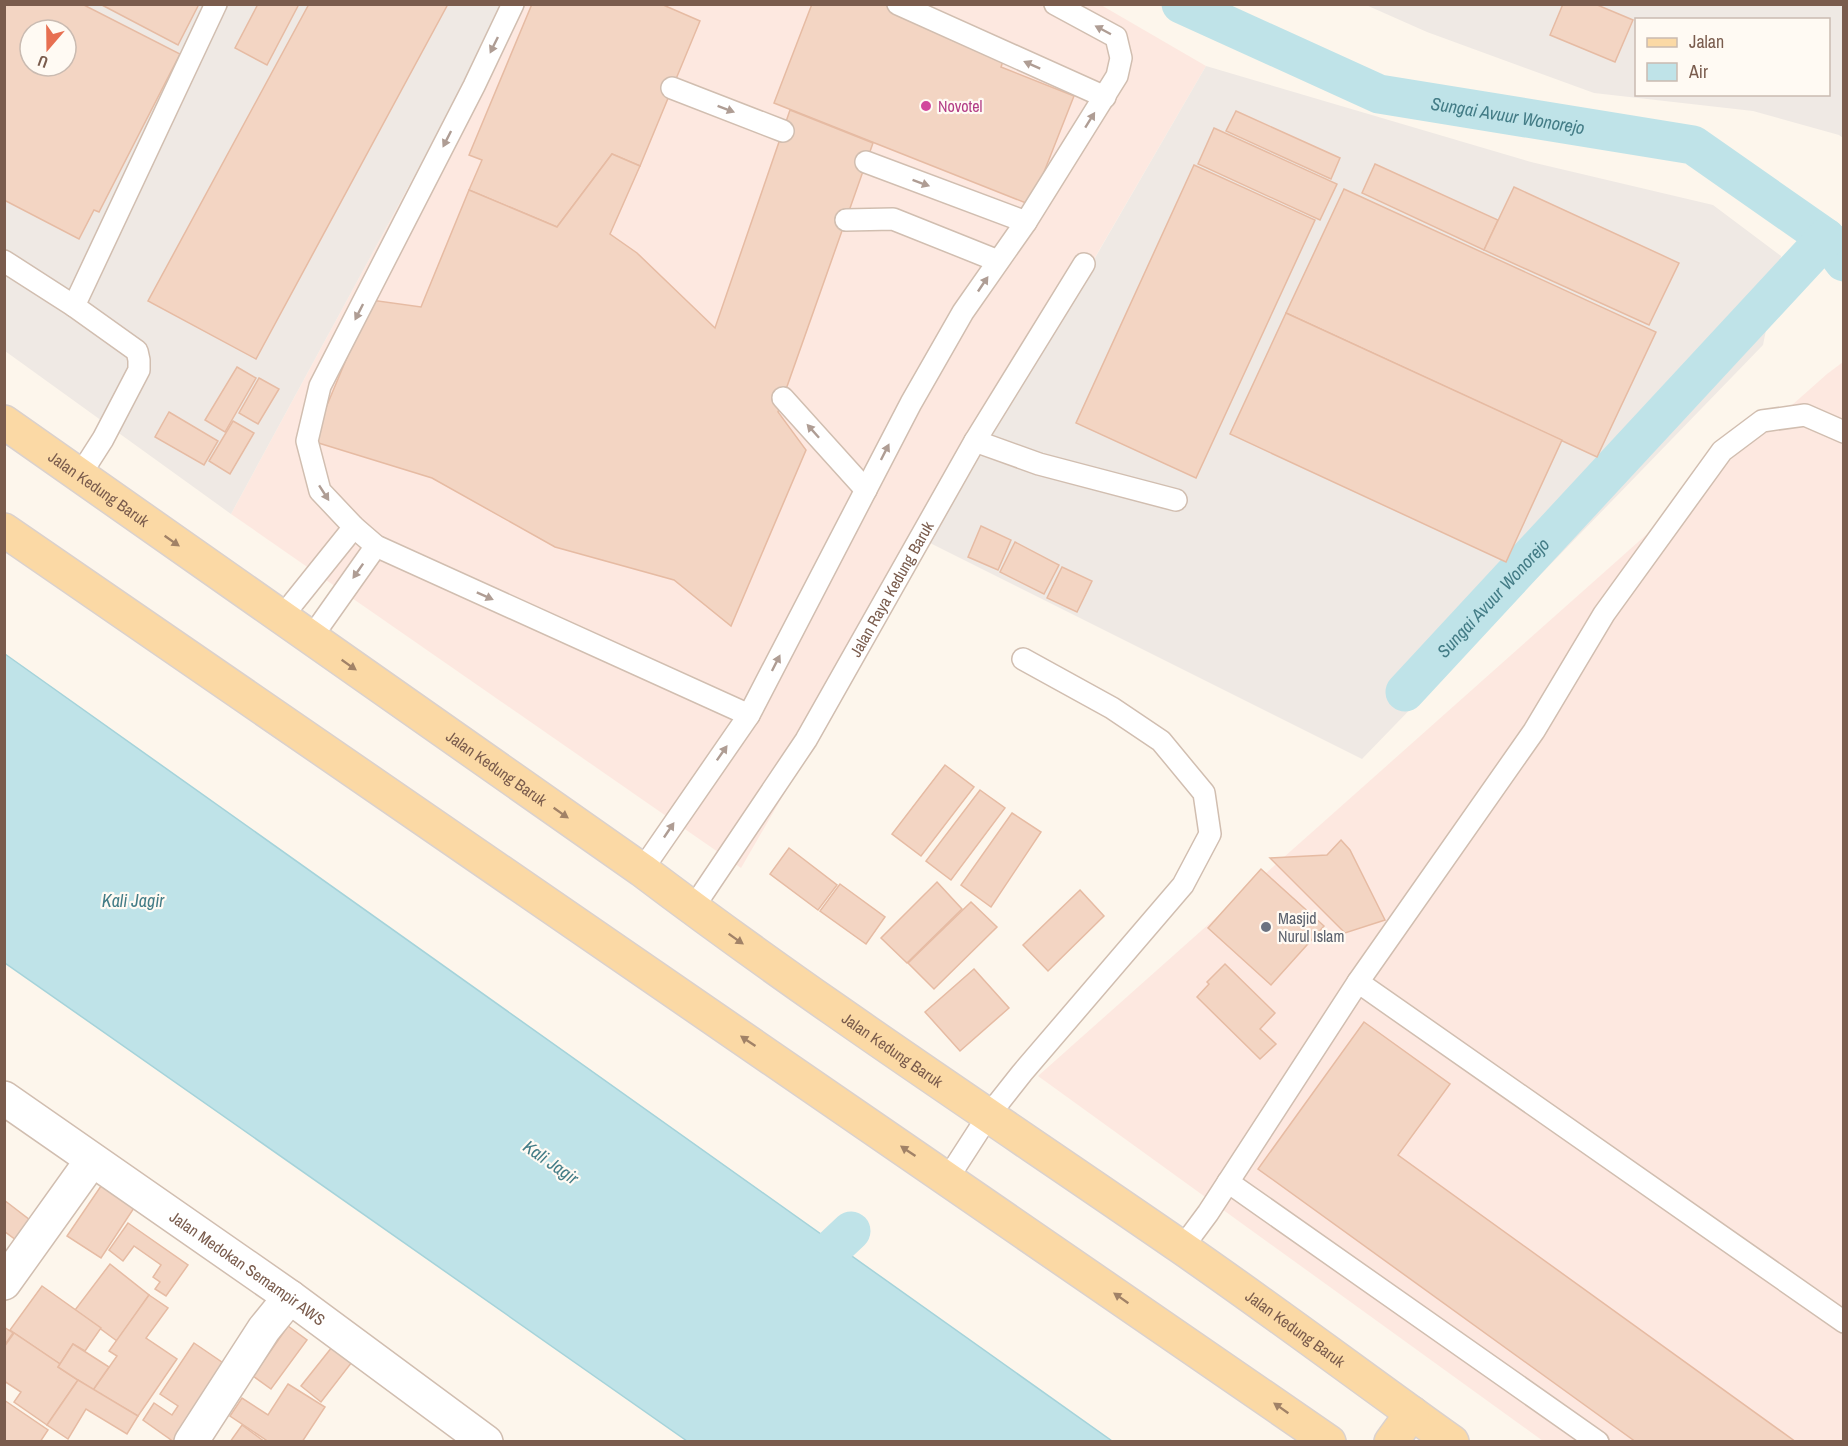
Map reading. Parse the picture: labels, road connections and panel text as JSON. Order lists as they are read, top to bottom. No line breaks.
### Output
{"streets":{"main road":["Jalan Kedung Baruk"],"street":["Jalan Medokan Semampir AWS"],"lane":["Jalan Raya Kedung Baruk"]},"crossings":[["Jalan Kedung Baruk","Jalan Raya Kedung Baruk"]],"water":["Sungai Avuur Wonorejo","Kali Jagir"],"places":["Novotel","Masjid Nurul Islam"],"legend":["Jalan","Air"],"north":"bottom"}
